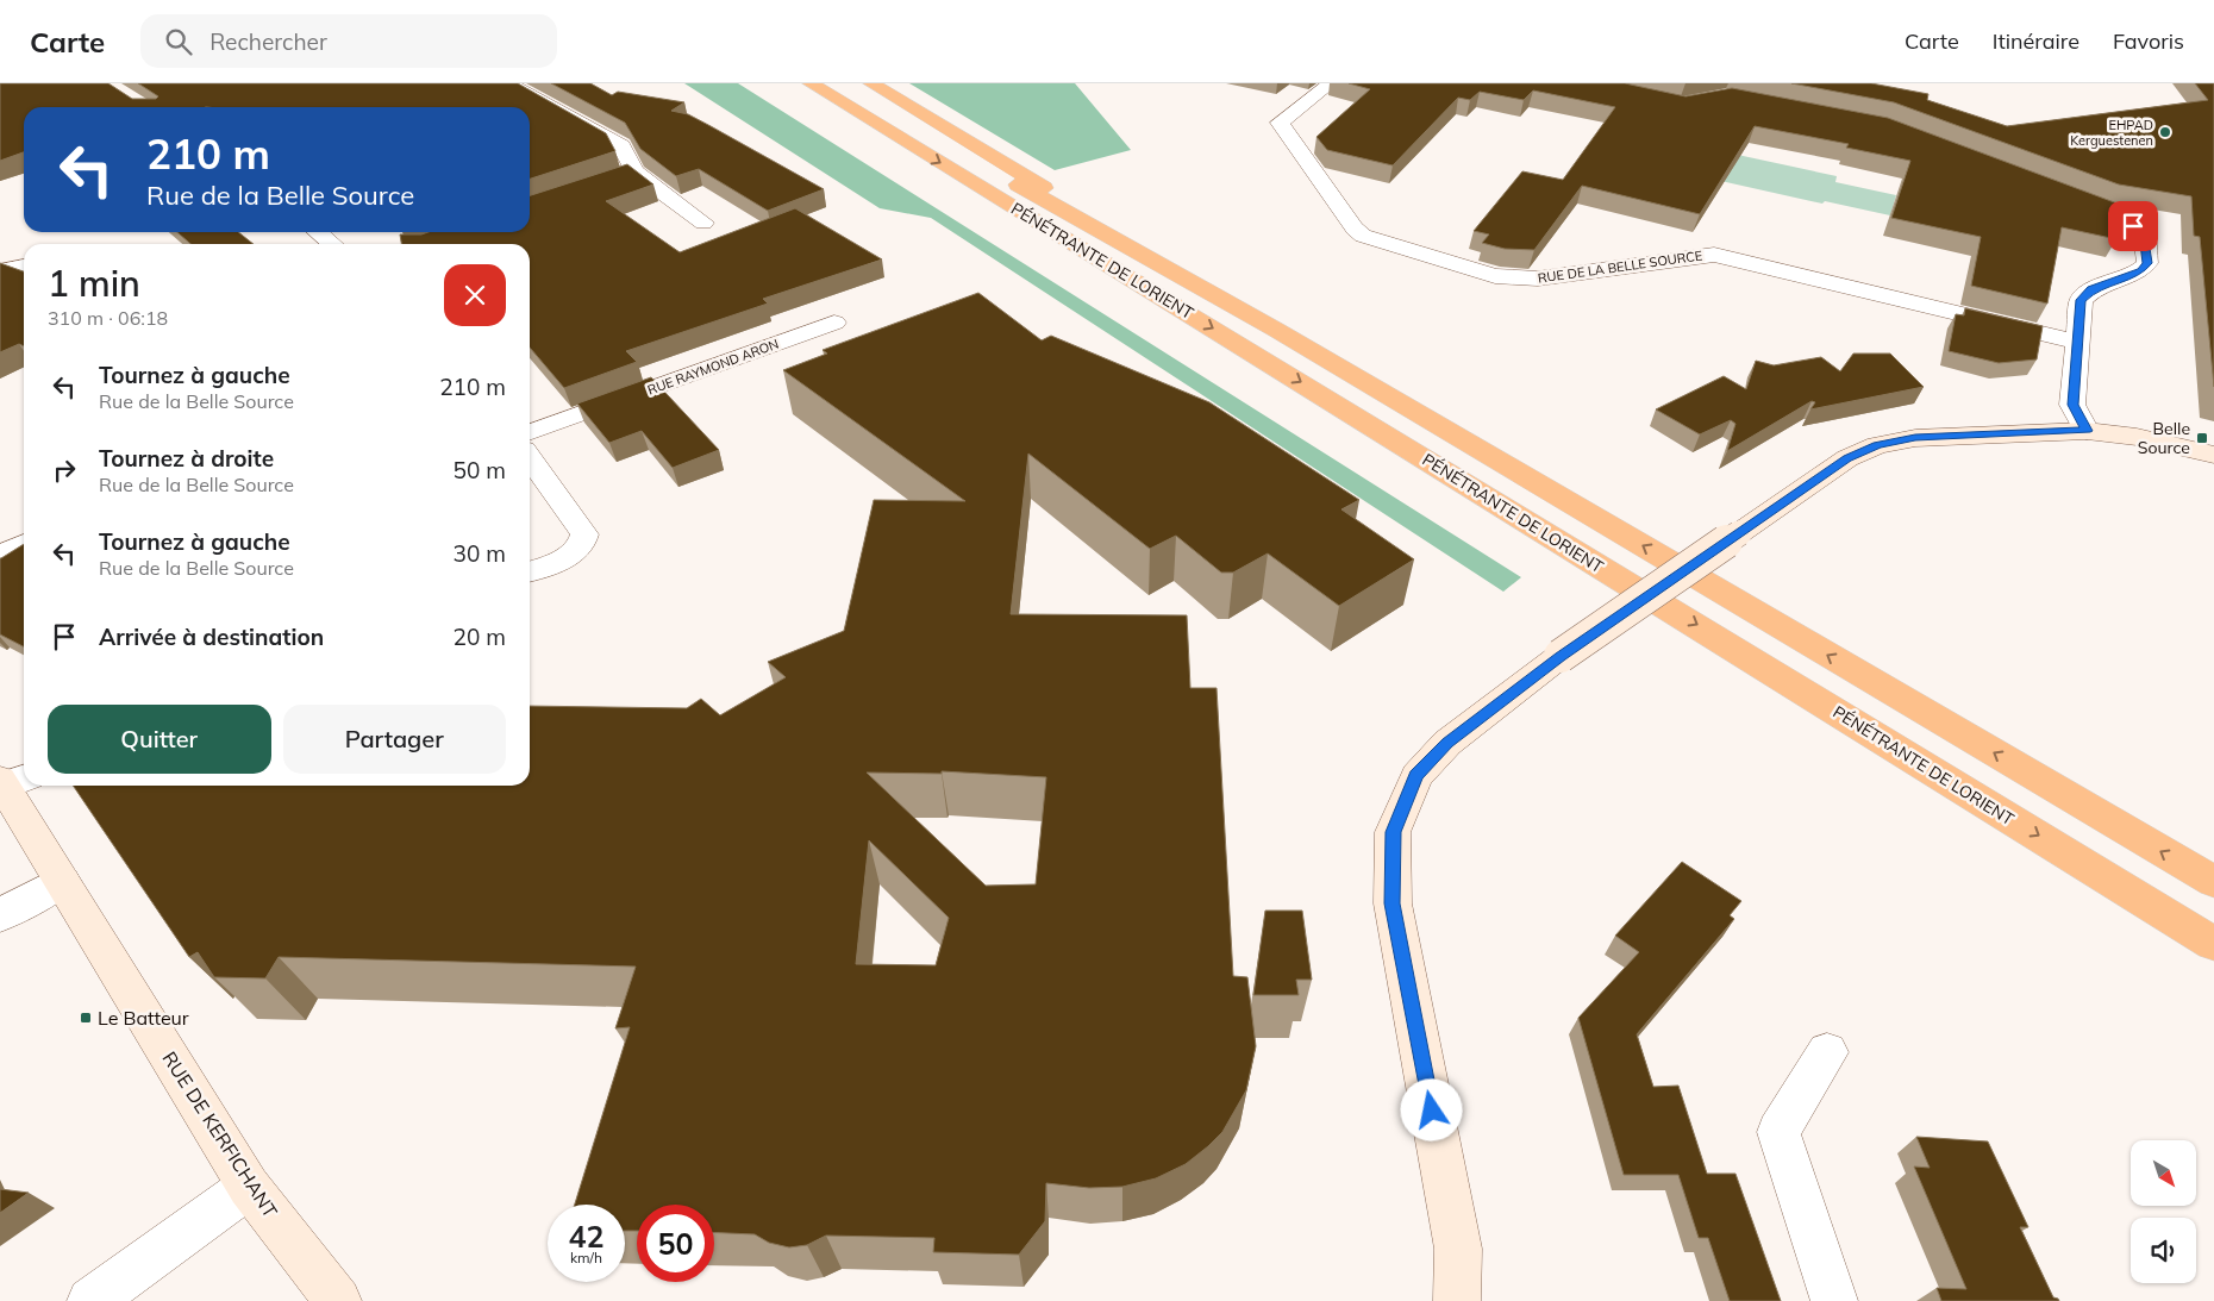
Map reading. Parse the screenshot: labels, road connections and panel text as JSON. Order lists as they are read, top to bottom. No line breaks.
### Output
{"streets":{"highway":["PÉNÉTRANTE DE LORIENT"],"main road":["RUE DE KERFICHANT"],"street":["RUE DE LA BELLE SOURCE","RUE RAYMOND ARON"]},"places":{"other":["EHPAD Kerguestenen"],"transit":["Belle Source","Le Batteur"]},"north":"bottom right","page":{"header":"Carte","search":"Rechercher","nav":["Carte","Itinéraire","Favoris"],"turn":["210 m","Rue de la Belle Source"],"heading":["1 min","310 m · 06:18"],"list":[{"name":"Tournez à gauche","note":"Rue de la Belle Source","value":"210 m"},{"name":"Tournez à droite","note":"Rue de la Belle Source","value":"50 m"},{"name":"Tournez à gauche","note":"Rue de la Belle Source","value":"30 m"},{"name":"Arrivée à destination","value":"20 m"}],"buttons":["Quitter","Partager"],"speed":"42 km/h","limit":"50"}}
